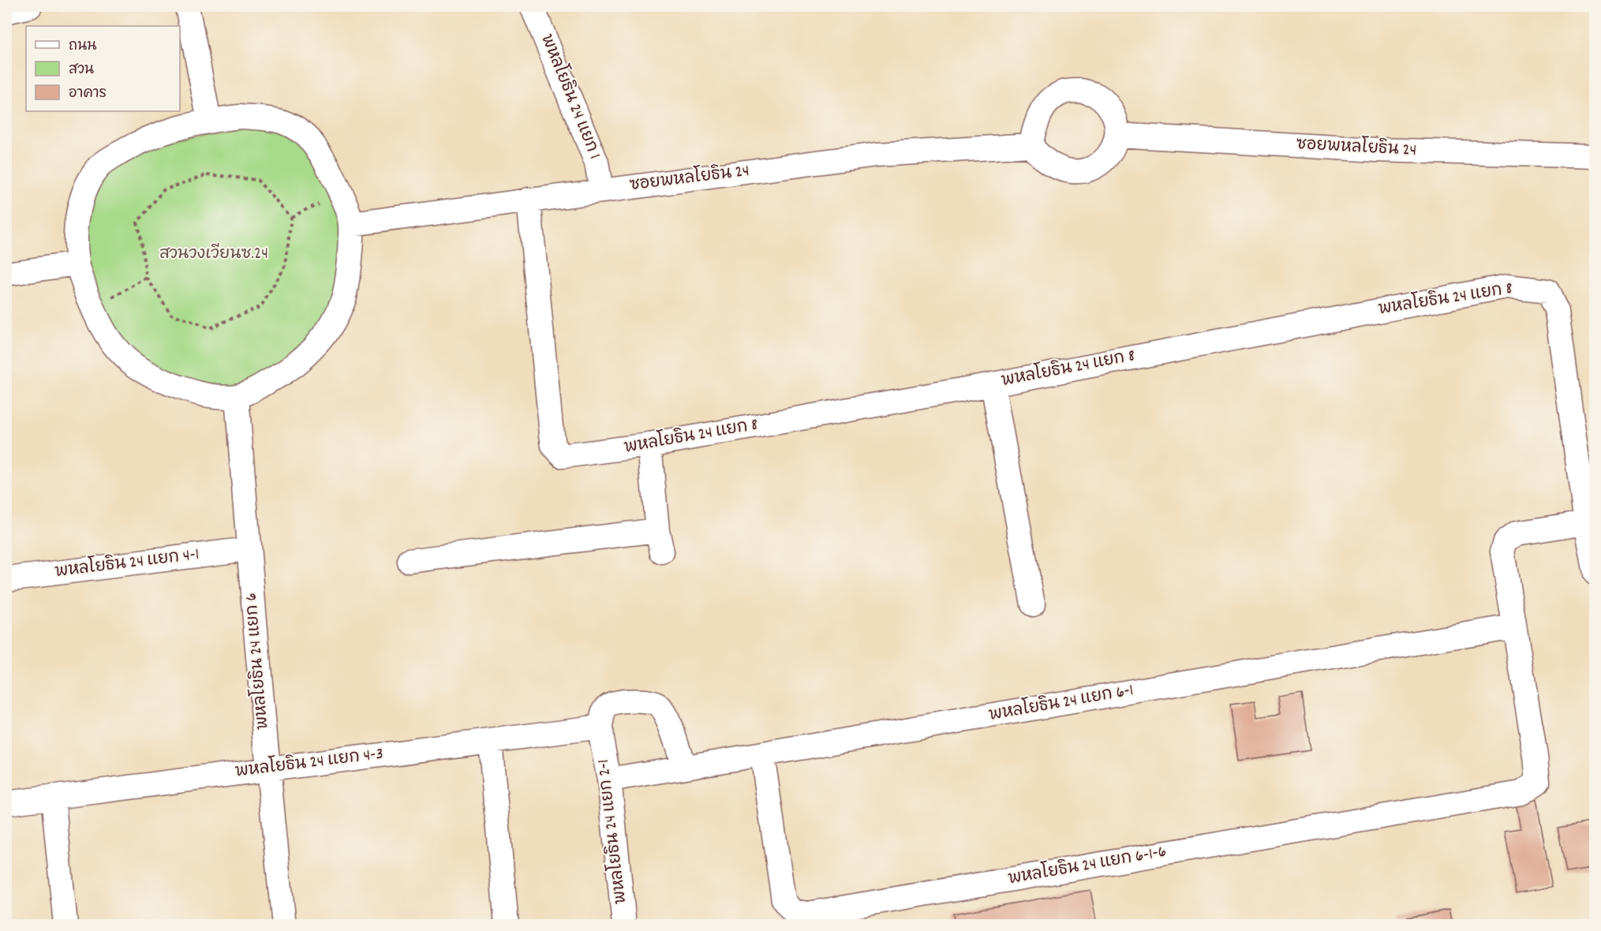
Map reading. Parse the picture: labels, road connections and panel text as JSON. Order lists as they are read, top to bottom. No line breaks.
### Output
{"streets":{"street":["พหลโยธิน 24 แยก 1","ซอยพหลโยธิน 24","พหลโยธิน 24 แยก 8","พหลโยธิน 24 แยก 4-1","พหลโยธิน 24 แยก 6","พหลโยธิน 24 แยก 6-1","พหลโยธิน 24 แยก 4-3","พหลโยธิน 24 แยก 2-1","พหลโยธิน 24 แยก 6-1-6"]},"crossings":[["พหลโยธิน 24 แยก 1","ซอยพหลโยธิน 24"],["ซอยพหลโยธิน 24","พหลโยธิน 24 แยก 8"],["พหลโยธิน 24 แยก 4-1","พหลโยธิน 24 แยก 6"],["พหลโยธิน 24 แยก 6","พหลโยธิน 24 แยก 4-3"],["พหลโยธิน 24 แยก 6-1","พหลโยธิน 24 แยก 2-1"],["พหลโยธิน 24 แยก 6-1","พหลโยธิน 24 แยก 6-1-6"],["พหลโยธิน 24 แยก 4-3","พหลโยธิน 24 แยก 2-1"]],"parks":["สวนวงเวียนซ.24"],"legend":["ถนน","สวน","อาคาร"]}
